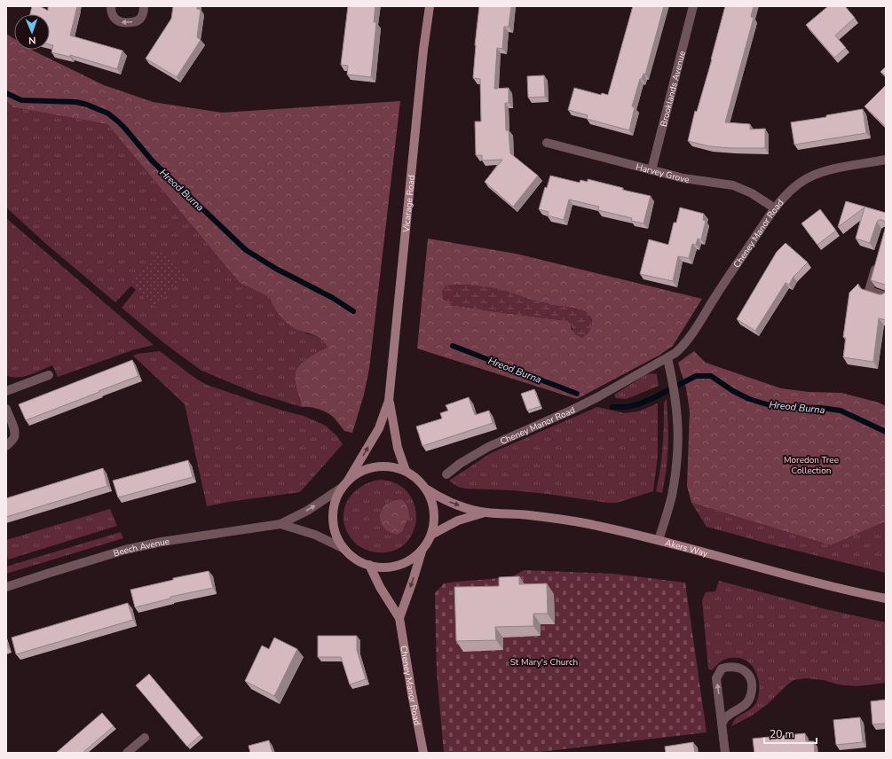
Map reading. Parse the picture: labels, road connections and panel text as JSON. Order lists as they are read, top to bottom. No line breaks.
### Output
{"streets":{"main road":["Vicarage Road","Cheney Manor Road","Akers Way"],"street":["Brooklands Avenue","Harvey Grove","Beech Avenue"]},"crossings":[["Brooklands Avenue","Harvey Grove"],["Harvey Grove","Cheney Manor Road"],["Vicarage Road","Cheney Manor Road"],["Vicarage Road","Beech Avenue"],["Vicarage Road","Akers Way"],["Cheney Manor Road","Beech Avenue"],["Cheney Manor Road","Akers Way"],["Beech Avenue","Akers Way"]],"water":["Hreod Burna"],"parks":["Moredon Tree Collection","St Mary's Church"],"scale_bar":"20 m","north":"bottom"}
